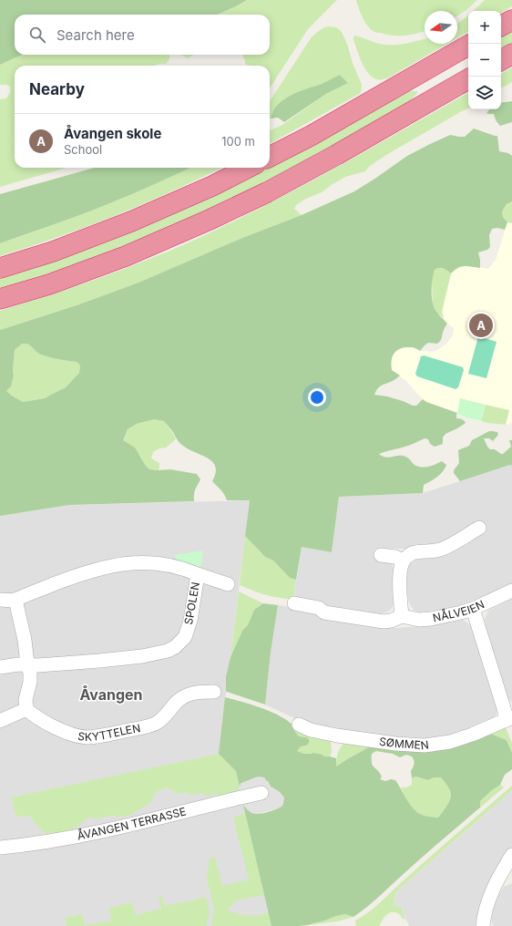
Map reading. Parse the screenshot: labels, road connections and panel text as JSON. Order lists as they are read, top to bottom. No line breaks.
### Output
{"streets":{"street":["SPOLEN","NÅLVEIEN","SKYTTELEN","SØMMEN","ÅVANGEN TERRASSE"]},"crossings":[["NÅLVEIEN","SØMMEN"]],"districts":["Åvangen"],"north":"left","page":{"map_buttons":["+","−"],"search":"Search here","heading":"Nearby","list":[{"mark":"A","name":"Åvangen skole","note":"School","value":"100 m"}],"pins":"A"}}
